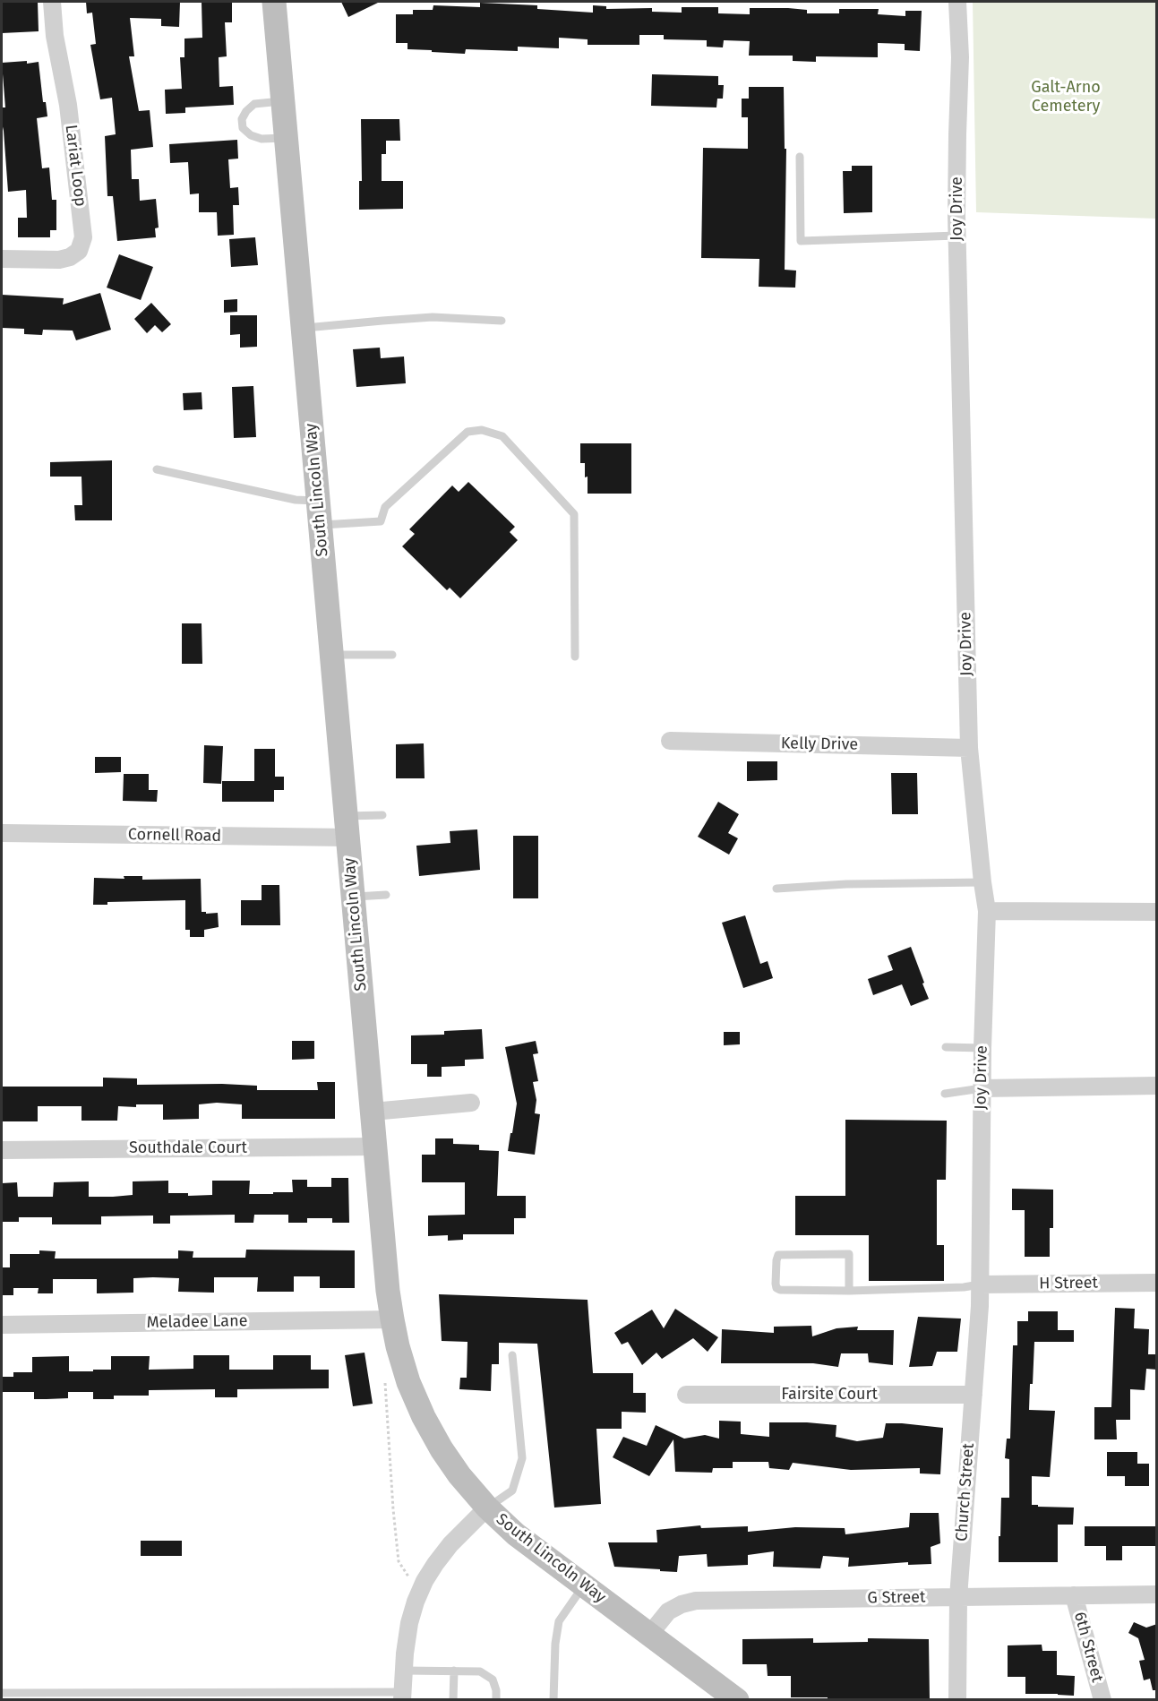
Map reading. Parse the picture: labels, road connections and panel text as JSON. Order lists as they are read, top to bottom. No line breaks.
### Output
{"streets":{"main road":["South Lincoln Way"],"street":["Lariat Loop","Joy Drive","Kelly Drive","Cornell Road","Southdale Court","H Street","Meladee Lane","Fairsite Court","Church Street","G Street","6th Street"]},"crossings":[["Joy Drive","Kelly Drive"],["Joy Drive","H Street"],["Joy Drive","Church Street"],["South Lincoln Way","Cornell Road"],["South Lincoln Way","Southdale Court"],["South Lincoln Way","Meladee Lane"],["South Lincoln Way","G Street"],["H Street","Church Street"],["Fairsite Court","Church Street"],["Church Street","G Street"],["G Street","6th Street"]],"parks":["Galt-Arno Cemetery"]}
